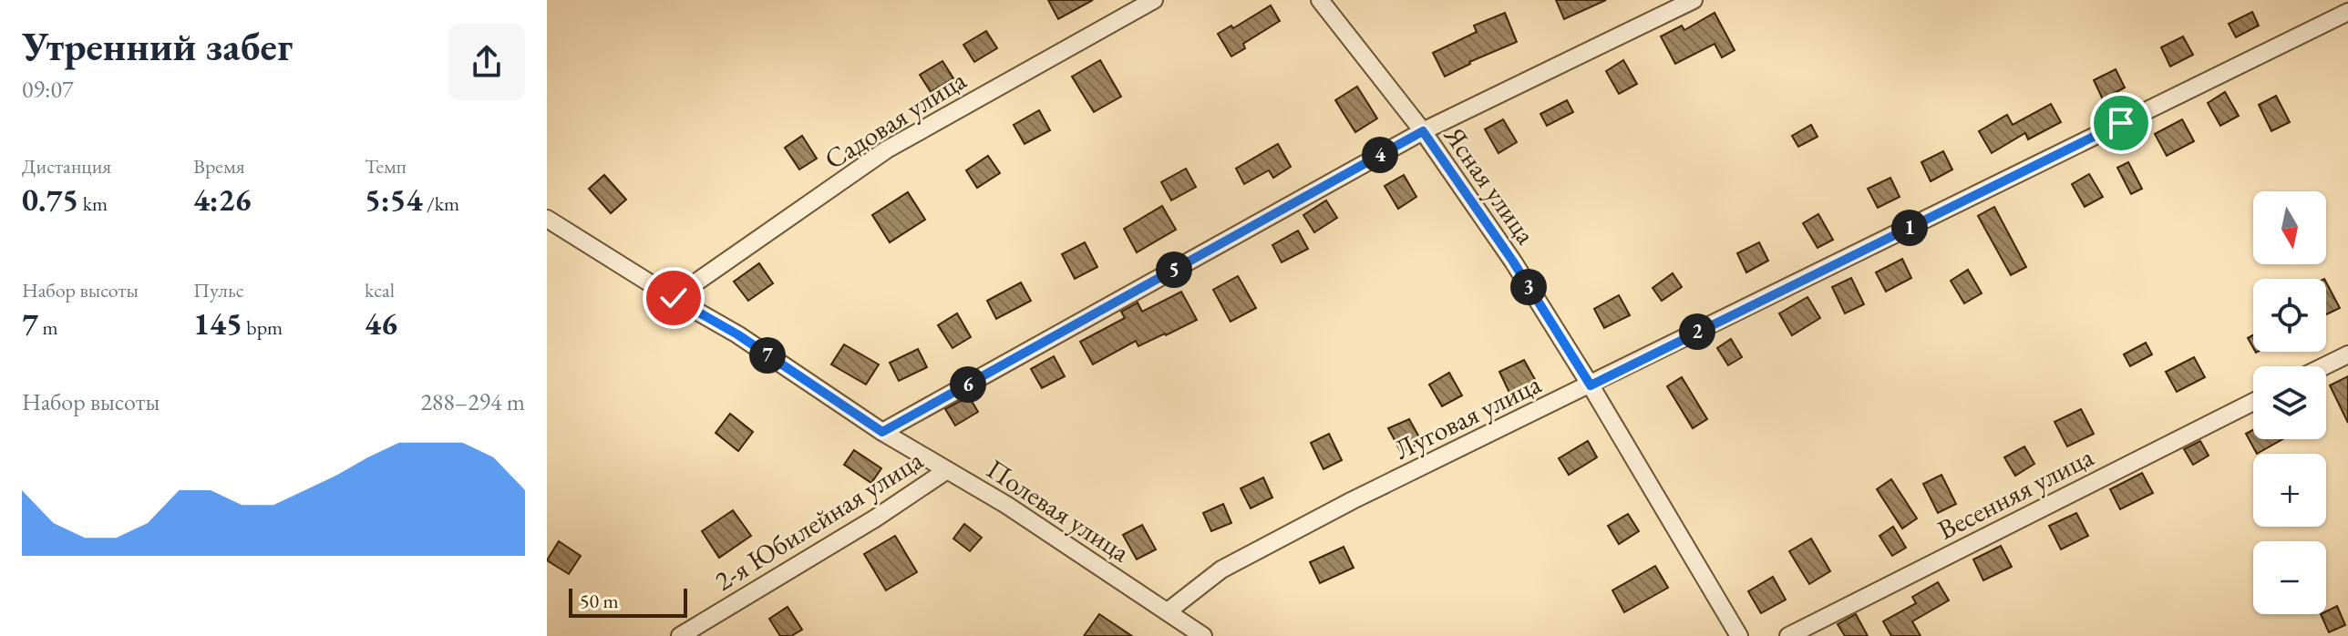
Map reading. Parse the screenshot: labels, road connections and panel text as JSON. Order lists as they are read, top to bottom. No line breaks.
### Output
{"streets":{"street":["Садовая улица","Ясная улица","Луговая улица","Весенняя улица","Полевая улица","2-я Юбилейная улица"]},"crossings":[["Садовая улица","Полевая улица"],["Ясная улица","Луговая улица"],["Луговая улица","Полевая улица"],["Полевая улица","2-я Юбилейная улица"]],"scale_bar":"50 m","north":"bottom","page":{"heading":["Утренний забег","09:07"],"stats":[["Дистанция","0.75 km"],["Время","4:26"],["Темп","5:54 /km"],["Набор высоты","7 m"],["Пульс","145 bpm"],["kcal","46"]],"pins":["4","1","5","3","2","7","6"],"map_buttons":["+","−"],"chart":["Набор высоты","288–294 m"],"scale":"50 m"}}
